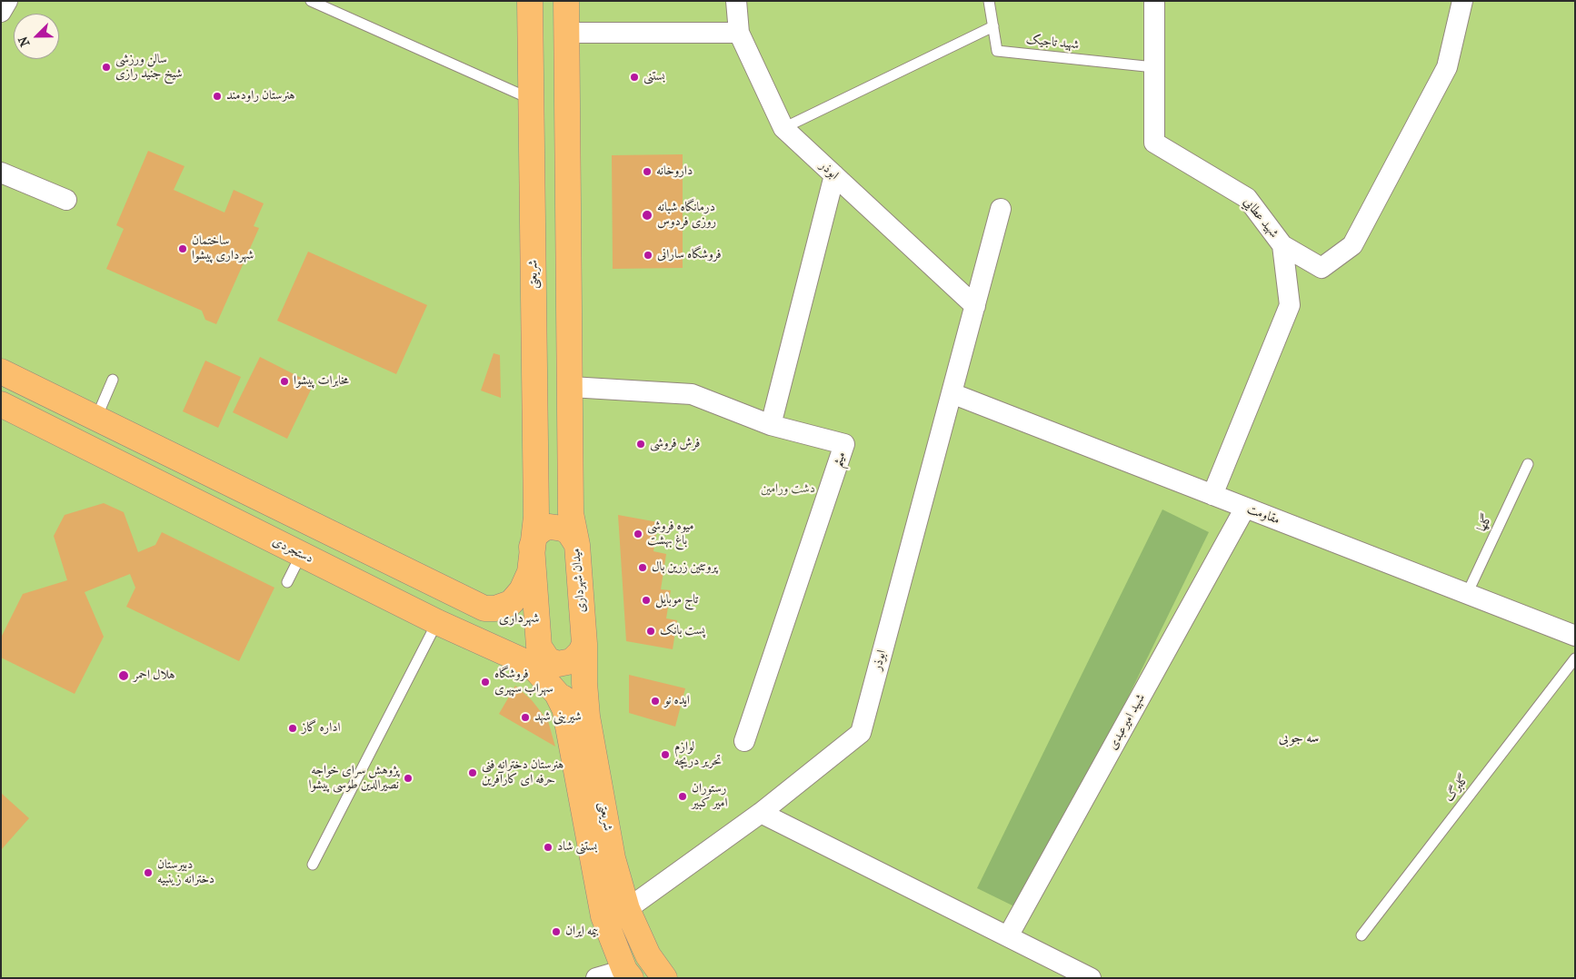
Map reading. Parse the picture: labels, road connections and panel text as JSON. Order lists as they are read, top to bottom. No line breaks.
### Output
{"streets":{"main road":["شریعتی","دستجردی","میدان شهرداری"],"street":["ابوذر","شهيد عطايي","میثم","مقاومت","شهید امیرعبدی"],"lane":["شهید تاجیک","گلها","گلبرگ"]},"crossings":[["شهید تاجیک","شهيد عطايي"],["ابوذر","شریعتی"],["ابوذر","مقاومت"],["شهيد عطايي","مقاومت"],["شریعتی","دستجردی"],["شریعتی","میدان شهرداری"],["مقاومت","گلها"],["مقاومت","شهید امیرعبدی"]],"districts":["شهرداری","سه جوبی"],"parks":["دشت ورامین"],"places":["سالن ورزشی شیخ جنید رازی","بستنی","هنرستان راودمند","داروخانه","درمانگاه شبانه روزی فردوس","ساختمان شهرداری پیشوا","فروشگاه سارانی","مخابرات پیشوا","فرش فروشی","میوه فروشی باغ بهشت","پروتئین زرین بال","تاج موبایل","پست بانک","هلال احمر","فروشگاه سهراب سپهری","ایده نو","شیرینی شهد","اداره گاز","لوازم تحریر دریچه","هنرستان دخترانه فنی حرفه ای کارآفرین","پژوهش سرای خواجه نصیرالدین طوسی پیشوا","رستوران امیر کبیر","بستنی شاد","دبیرستان دخترانه زینبیه","بیمه ایران"],"north":"bottom left"}
